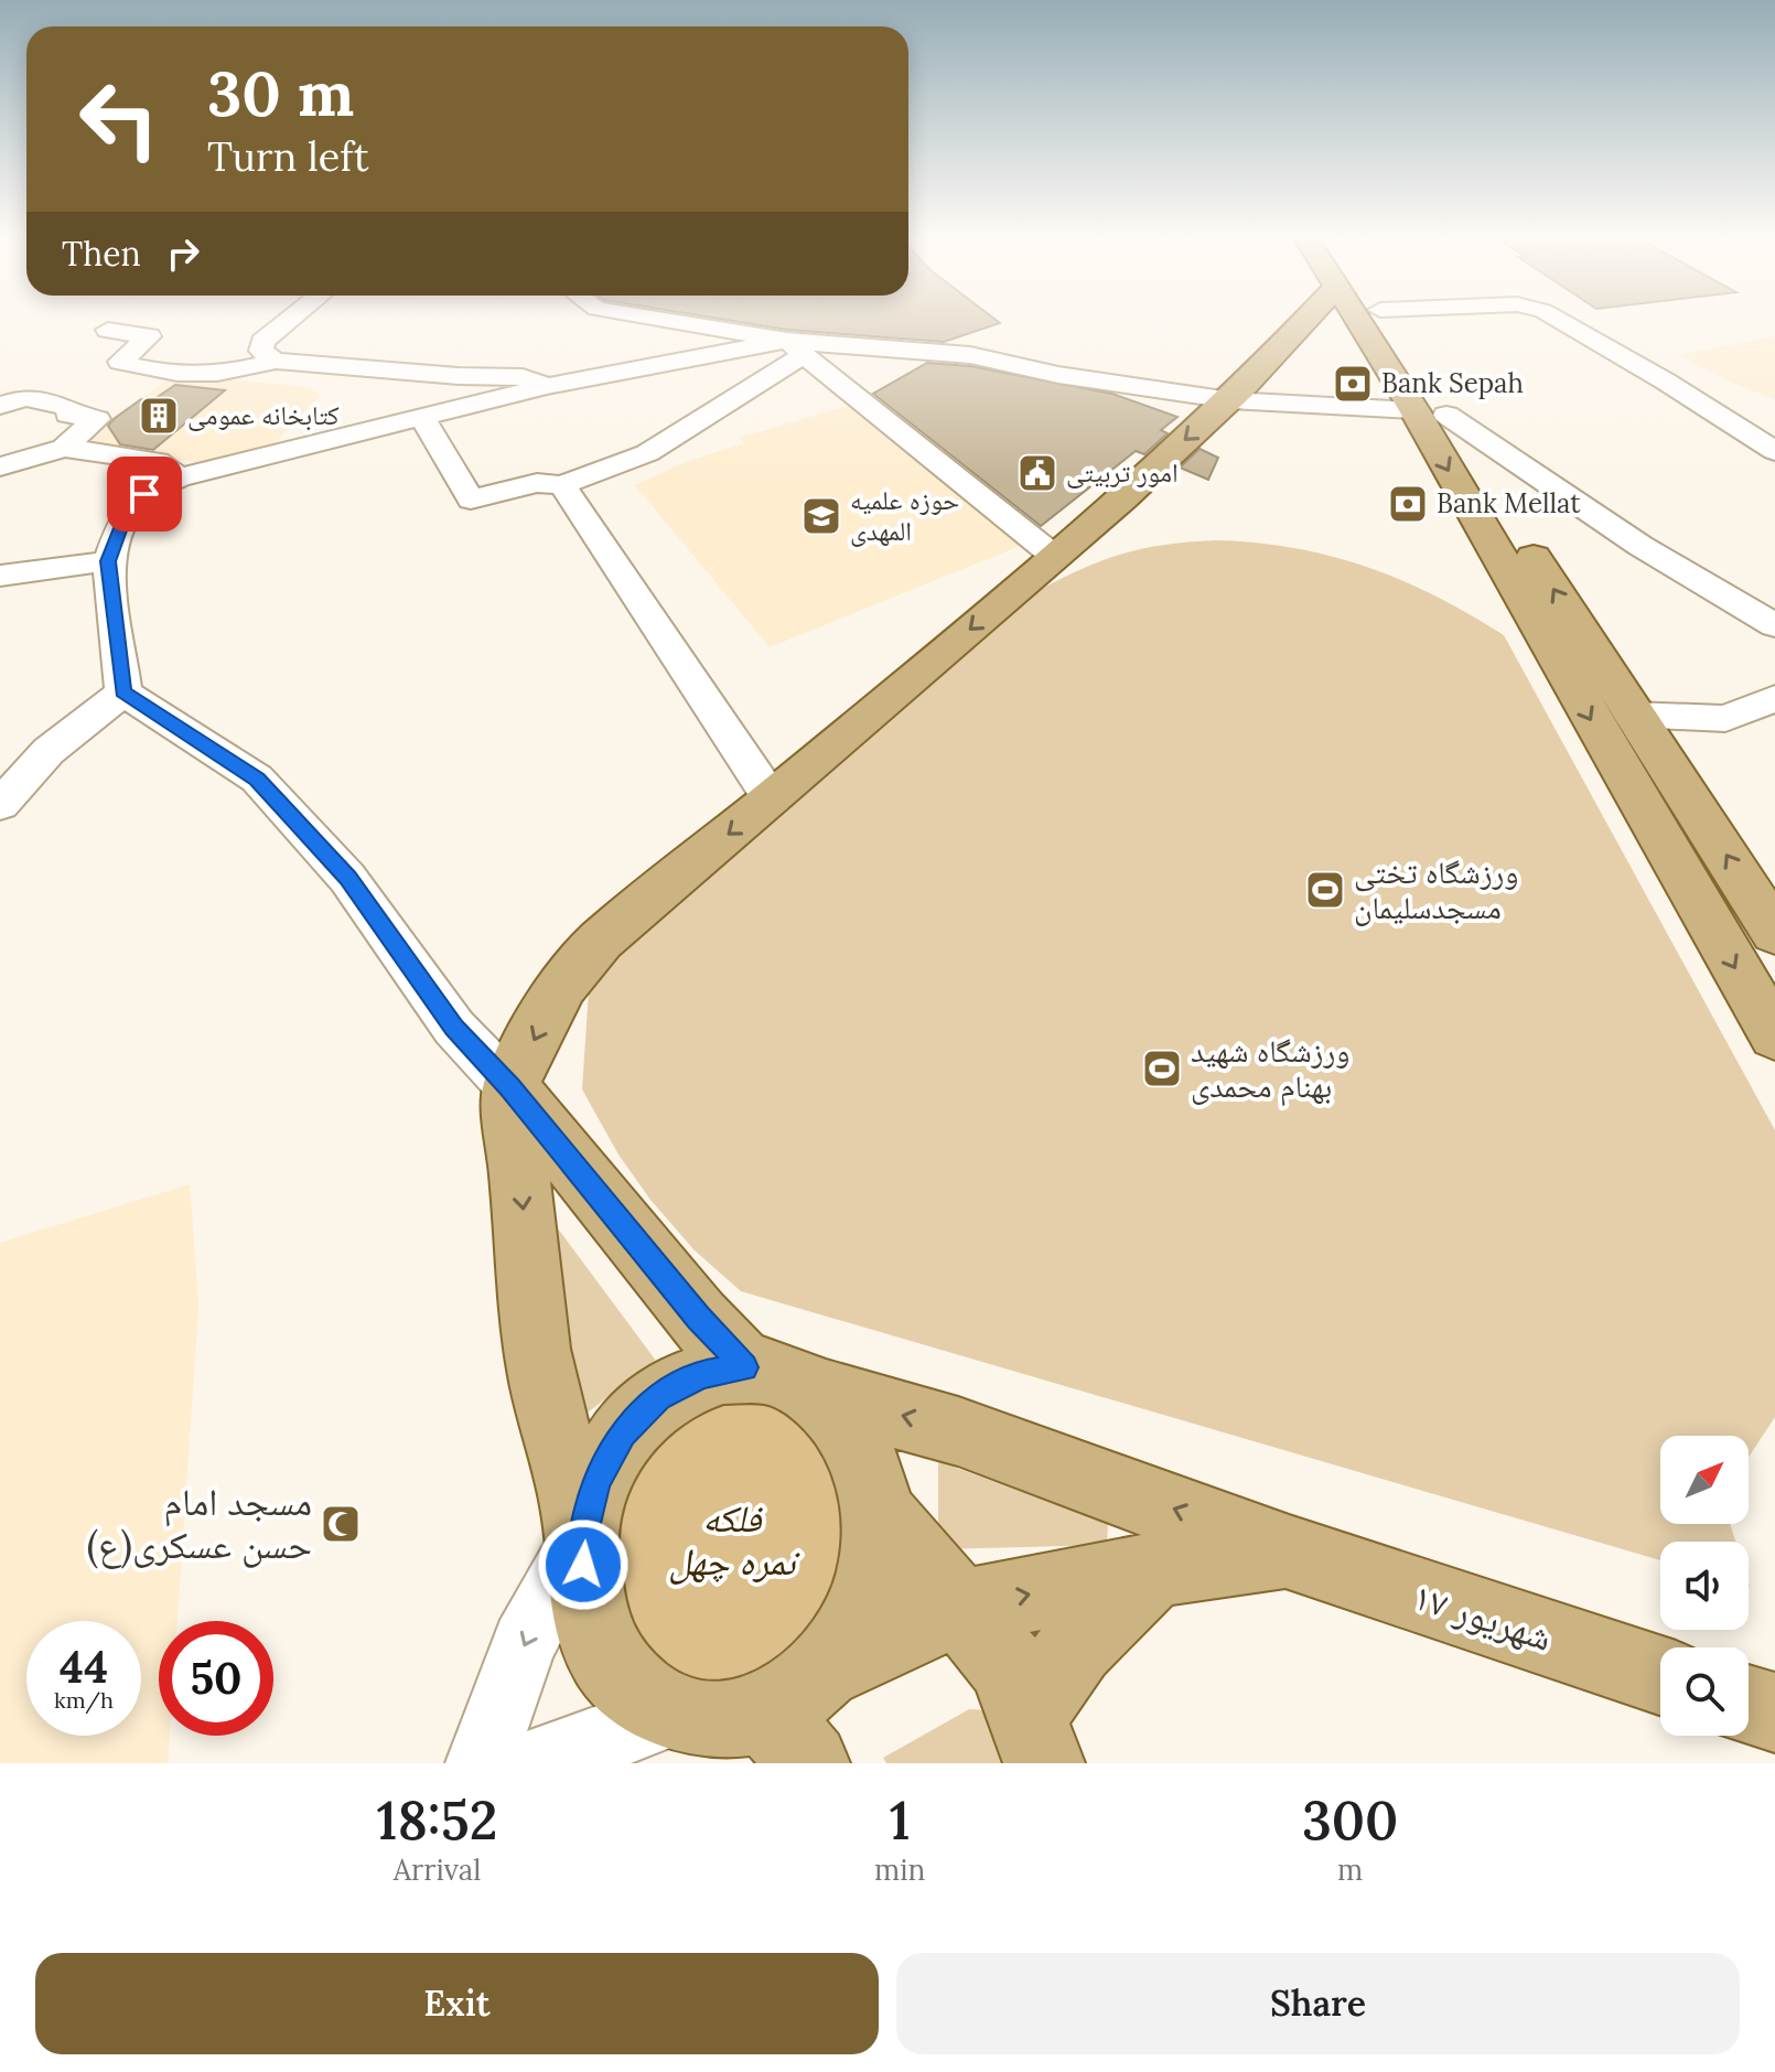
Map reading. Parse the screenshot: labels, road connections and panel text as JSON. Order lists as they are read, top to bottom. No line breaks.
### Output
{"streets":{"main road":["۱۷ شهریور"]},"one_way":["۱۷ شهریور"],"parks":["فلکه نمره چهل"],"places":{"bank":["Bank Sepah","Bank Mellat"],"building":["کتابخانه عمومی"],"public building":["امور تربیتی"],"school or university":["حوزه علمیه المهدی"],"sports":["ورزشگاه تختی مسجدسلیمان","ورزشگاه شهید بهنام محمدی"],"mosque":["مسجد امام حسن عسکری(ع)"]},"north":"top right","page":{"turn":["30 m","Turn left"],"then":"Then","speed":"44 km/h","limit":"50","eta":["18:52","Arrival","1","min","300","m"],"buttons":["Exit","Share"]}}
